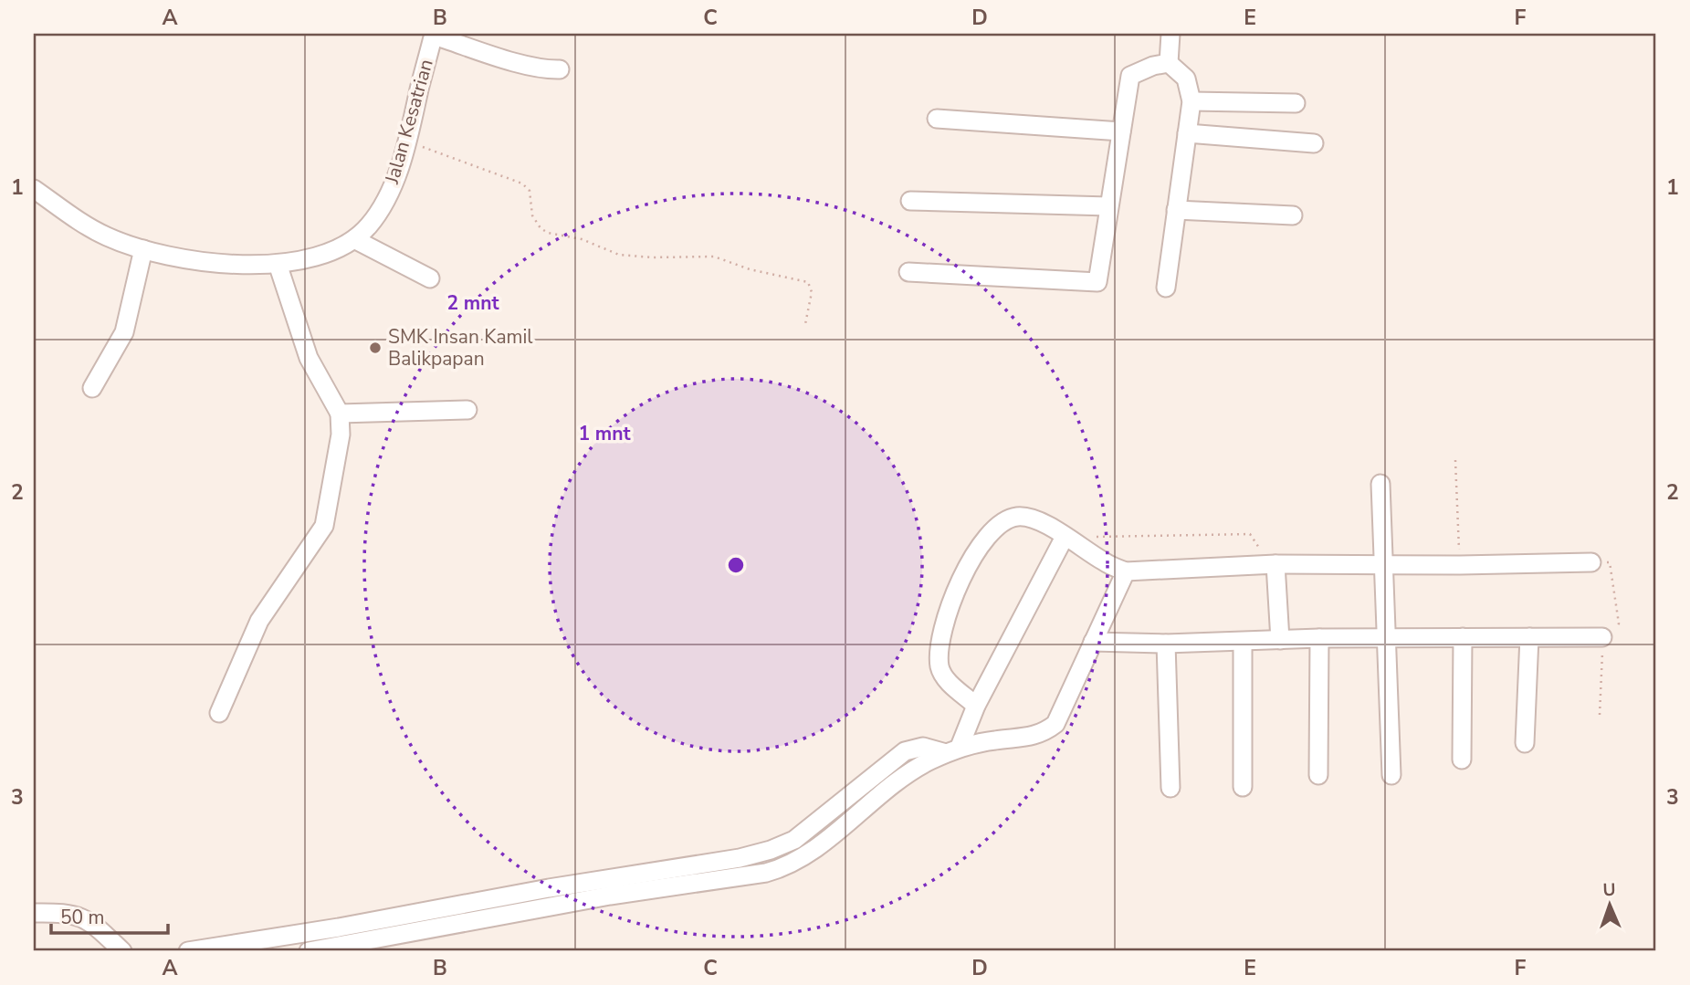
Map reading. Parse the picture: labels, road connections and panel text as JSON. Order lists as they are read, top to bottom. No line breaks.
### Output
{"streets":{"street":["Jalan Kesatrian"]},"places":["SMK Insan Kamil Balikpapan"],"scale_bar":"50 m","north":"top","grid":{"columns":["A","B","C","D","E","F"],"rows":["1","2","3"]},"rings":["2 mnt","1 mnt"]}
